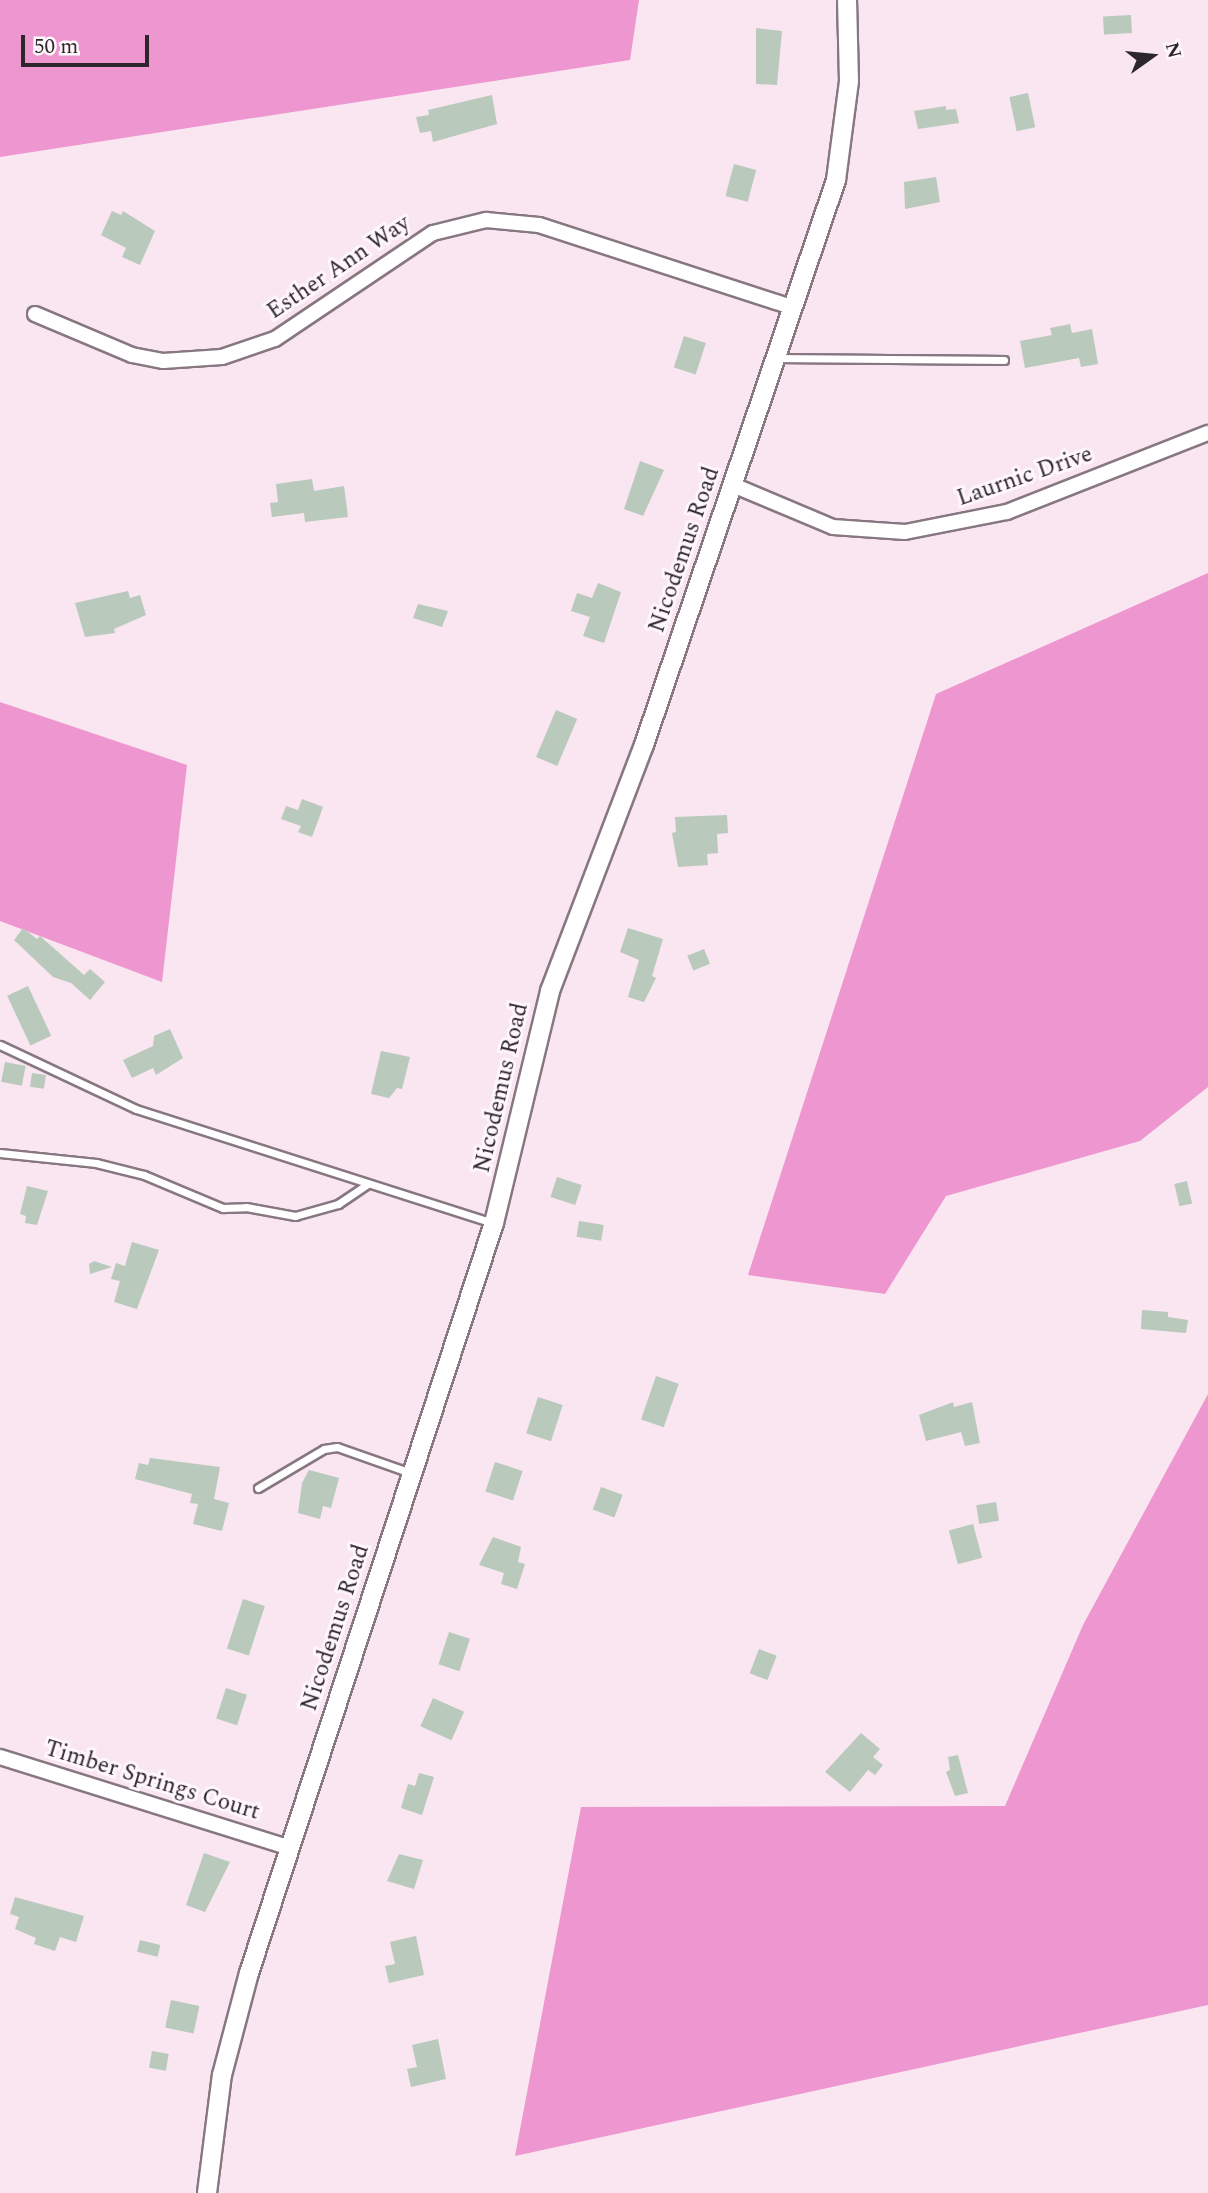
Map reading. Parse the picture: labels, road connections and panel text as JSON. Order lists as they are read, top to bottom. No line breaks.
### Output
{"streets":{"street":["Esther Ann Way","Laurnic Drive","Nicodemus Road","Timber Springs Court"]},"crossings":[["Esther Ann Way","Nicodemus Road"],["Laurnic Drive","Nicodemus Road"],["Nicodemus Road","Timber Springs Court"]],"scale_bar":"50 m","north":"right"}
